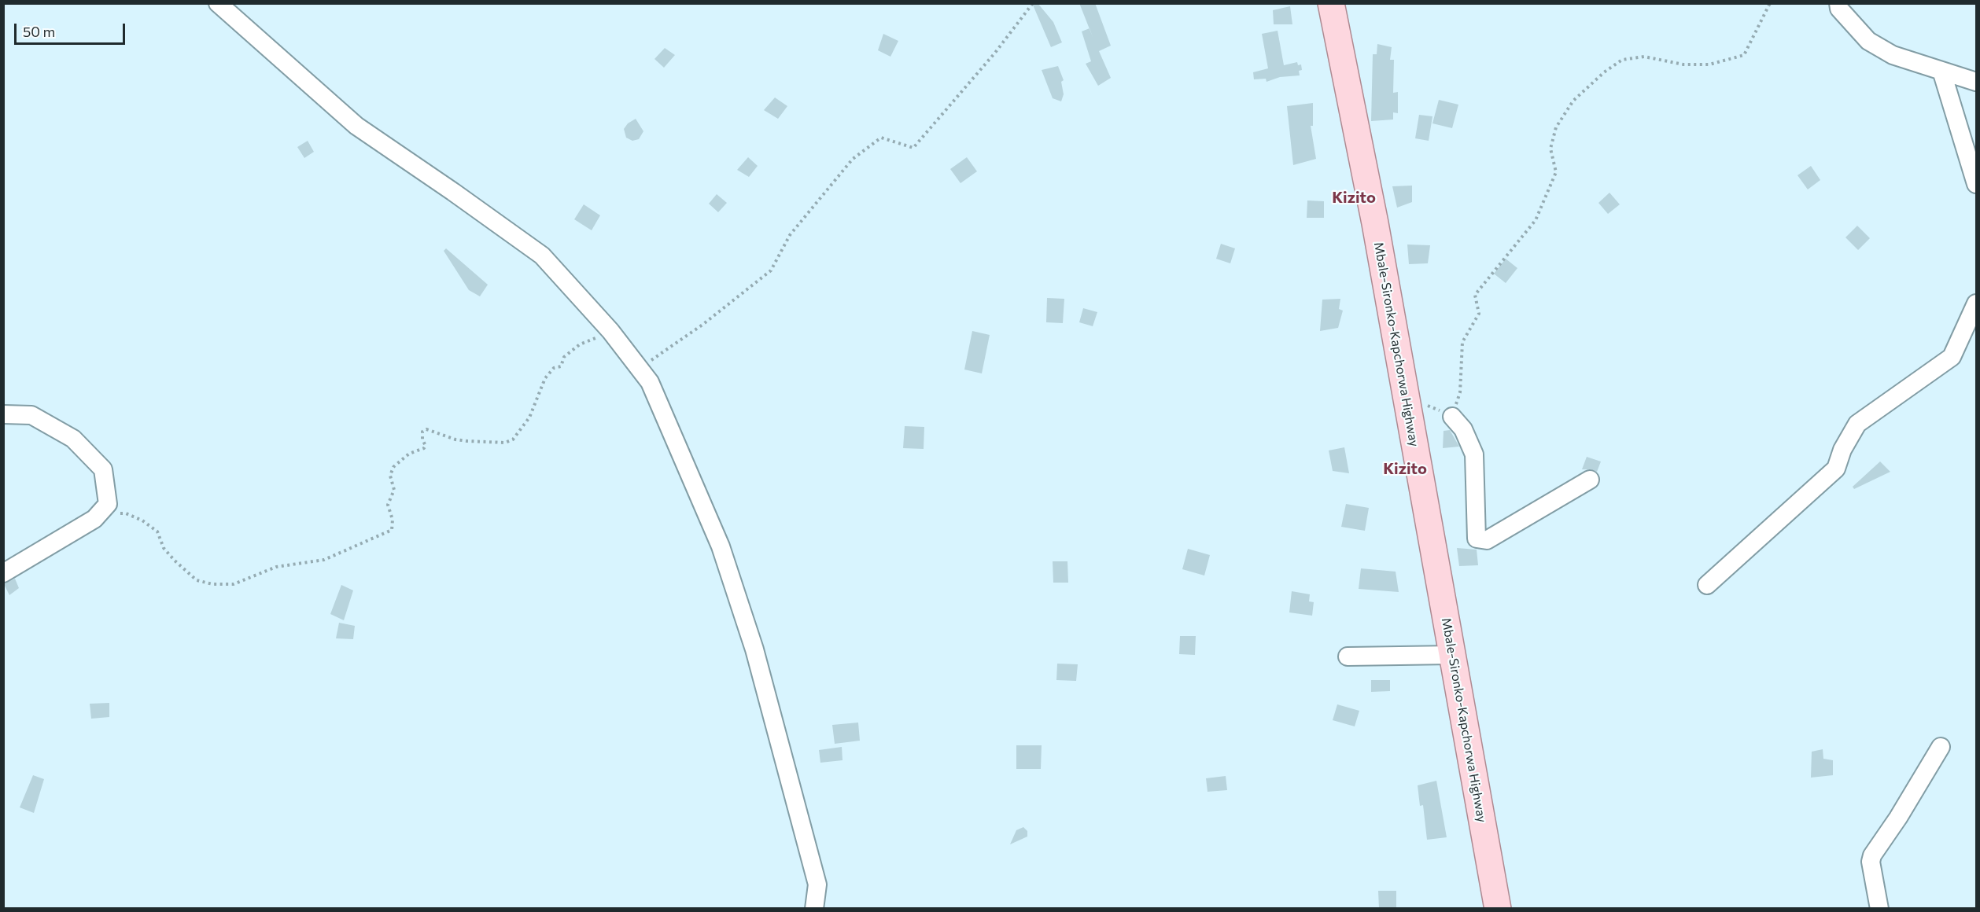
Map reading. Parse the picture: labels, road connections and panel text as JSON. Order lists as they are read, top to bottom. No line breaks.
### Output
{"streets":{"main road":["Mbale-Sironko-Kapchorwa Highway"]},"districts":["Kizito","Kizito"],"scale_bar":"50 m"}
